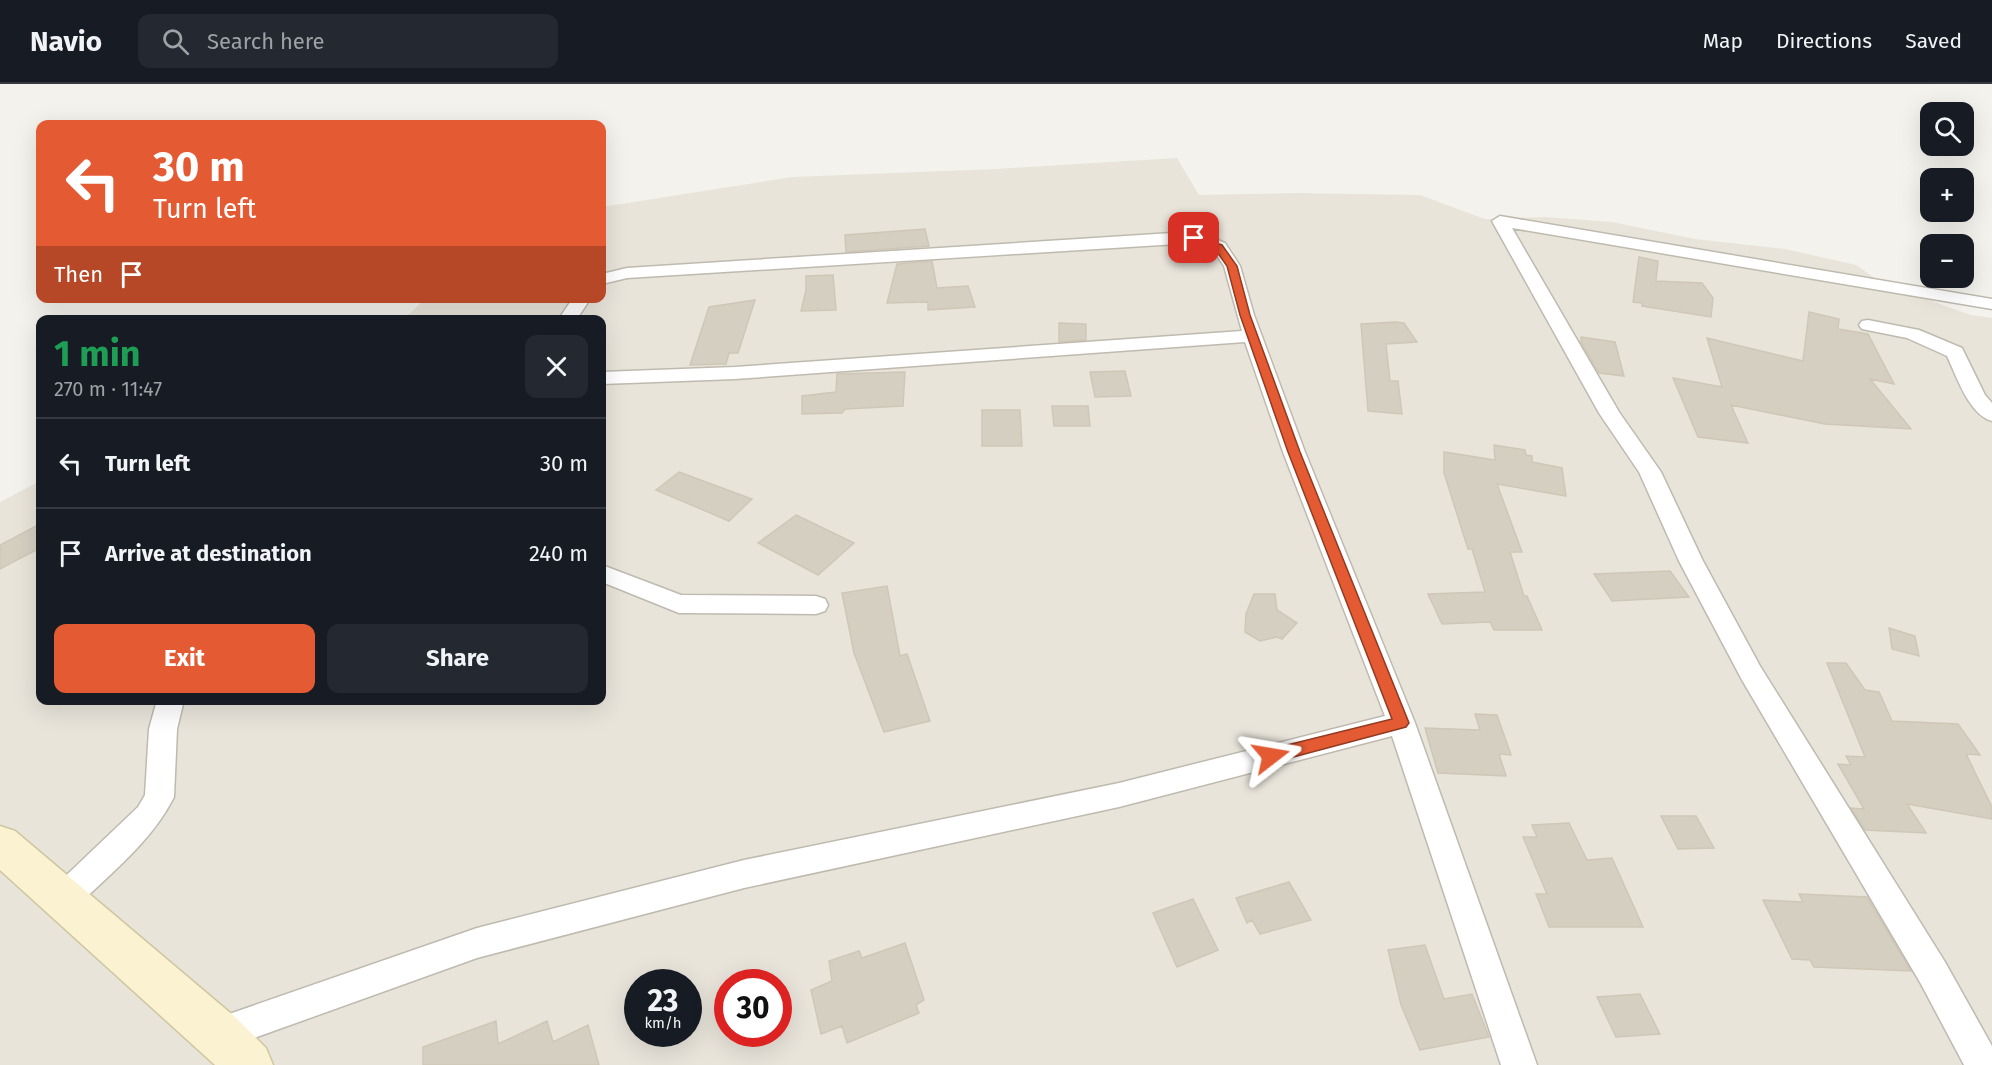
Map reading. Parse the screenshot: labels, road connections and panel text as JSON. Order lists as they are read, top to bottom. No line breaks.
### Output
{"page":{"header":"Navio","search":"Search here","nav":["Map","Directions","Saved"],"map_buttons":["+","−"],"turn":["30 m","Turn left"],"then":"Then","heading":["1 min","270 m · 11:47"],"list":[{"name":"Turn left","value":"30 m"},{"name":"Arrive at destination","value":"240 m"}],"buttons":["Exit","Share"],"speed":"23 km/h","limit":"30"}}
